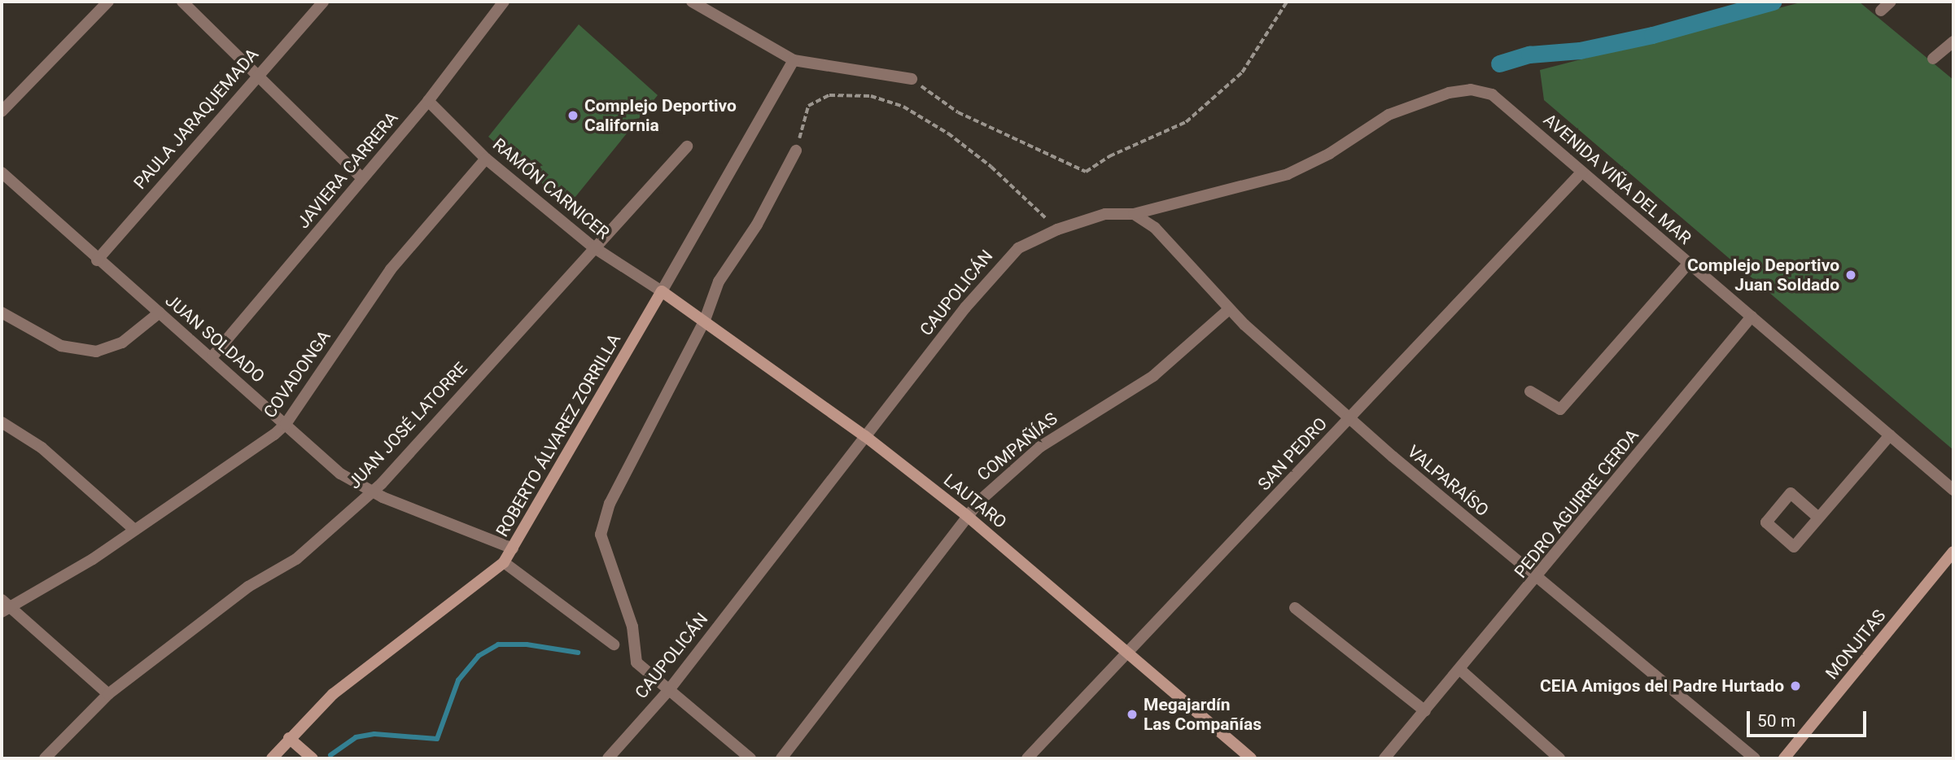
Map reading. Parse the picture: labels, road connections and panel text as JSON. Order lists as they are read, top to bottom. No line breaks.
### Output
{"streets":{"street":["PAULA JARAQUEMADA","JAVIERA CARRERA","AVENIDA VIÑA DEL MAR","RAMÓN CARNICER","CAUPOLICÁN","JUAN SOLDADO","COVADONGA","JUAN JOSÉ LATORRE","ROBERTO ÁLVAREZ ZORRILLA","COMPAÑÍAS","SAN PEDRO","VALPARAÍSO","LAUTARO","PEDRO AGUIRRE CERDA","MONJITAS"]},"crossings":[["PAULA JARAQUEMADA","JUAN SOLDADO"],["JAVIERA CARRERA","RAMÓN CARNICER"],["JAVIERA CARRERA","JUAN SOLDADO"],["AVENIDA VIÑA DEL MAR","CAUPOLICÁN"],["AVENIDA VIÑA DEL MAR","SAN PEDRO"],["AVENIDA VIÑA DEL MAR","PEDRO AGUIRRE CERDA"],["RAMÓN CARNICER","COVADONGA"],["RAMÓN CARNICER","JUAN JOSÉ LATORRE"],["RAMÓN CARNICER","ROBERTO ÁLVAREZ ZORRILLA"],["RAMÓN CARNICER","LAUTARO"],["CAUPOLICÁN","VALPARAÍSO"],["CAUPOLICÁN","LAUTARO"],["JUAN SOLDADO","COVADONGA"],["JUAN SOLDADO","JUAN JOSÉ LATORRE"],["JUAN SOLDADO","ROBERTO ÁLVAREZ ZORRILLA"],["ROBERTO ÁLVAREZ ZORRILLA","LAUTARO"],["COMPAÑÍAS","VALPARAÍSO"],["COMPAÑÍAS","LAUTARO"],["SAN PEDRO","VALPARAÍSO"],["SAN PEDRO","LAUTARO"],["VALPARAÍSO","PEDRO AGUIRRE CERDA"]],"places":["Complejo Deportivo California","Complejo Deportivo Juan Soldado","CEIA Amigos del Padre Hurtado","Megajardín Las Compañías"],"scale_bar":"50 m"}
